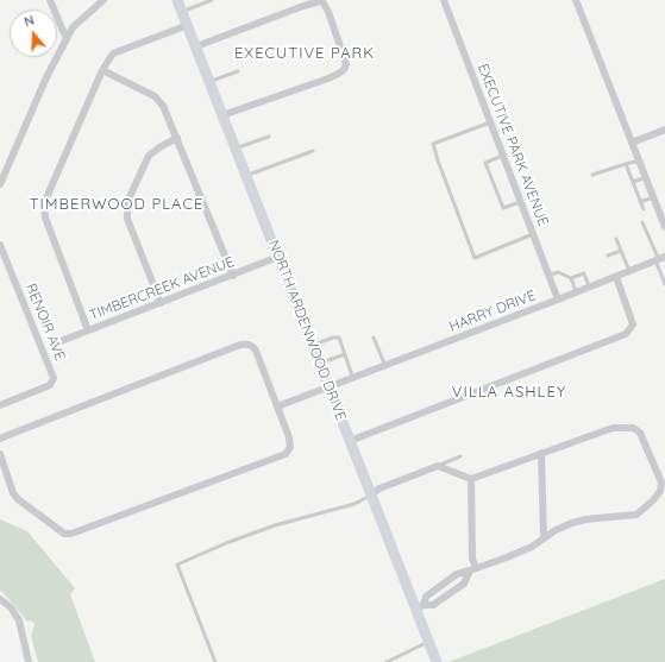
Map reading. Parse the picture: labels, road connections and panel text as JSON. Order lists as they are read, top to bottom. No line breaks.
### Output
{"streets":{"street":["EXECUTIVE PARK AVENUE","TIMBERCREEK AVENUE","HARRY DRIVE","RENOIR AVE","NORTH ARDENWOOD DRIVE"]},"crossings":[["EXECUTIVE PARK AVENUE","HARRY DRIVE"],["TIMBERCREEK AVENUE","NORTH ARDENWOOD DRIVE"],["HARRY DRIVE","NORTH ARDENWOOD DRIVE"]],"districts":["EXECUTIVE PARK","TIMBERWOOD PLACE","VILLA ASHLEY"],"north":"top"}
